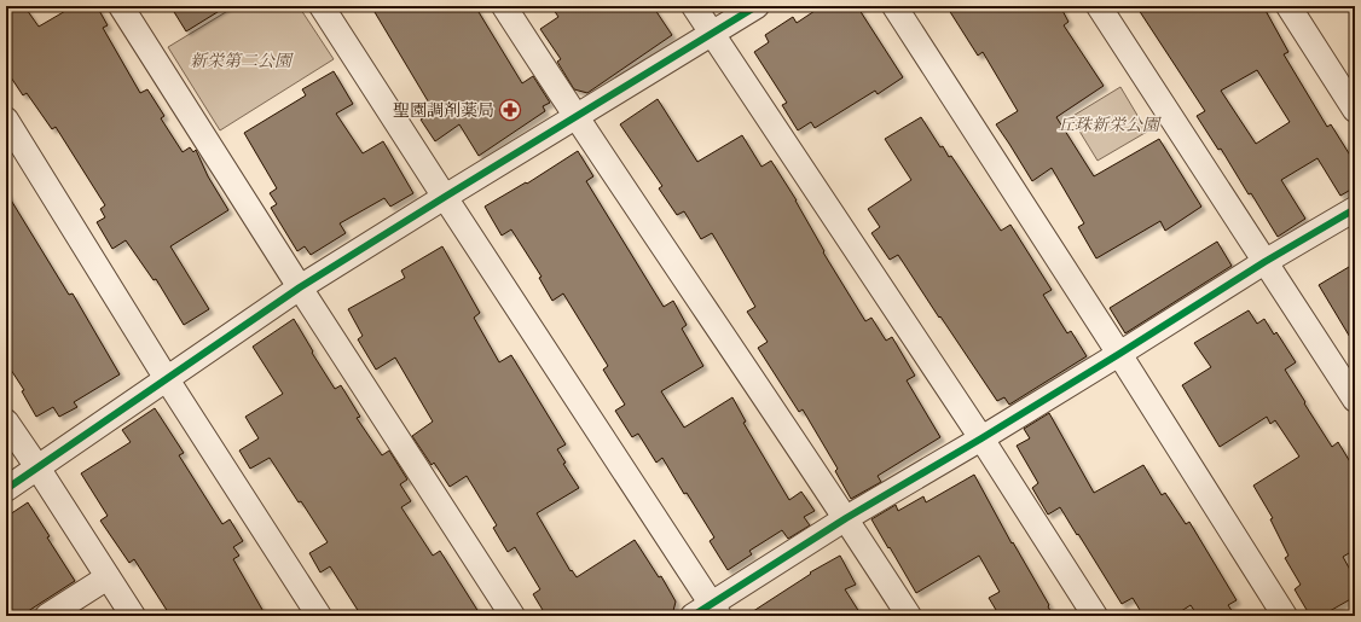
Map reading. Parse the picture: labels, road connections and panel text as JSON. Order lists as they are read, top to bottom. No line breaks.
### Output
{"parks":["新栄第二公園","丘珠新栄公園"],"places":{"pharmacy":["聖園調剤薬局"]}}
